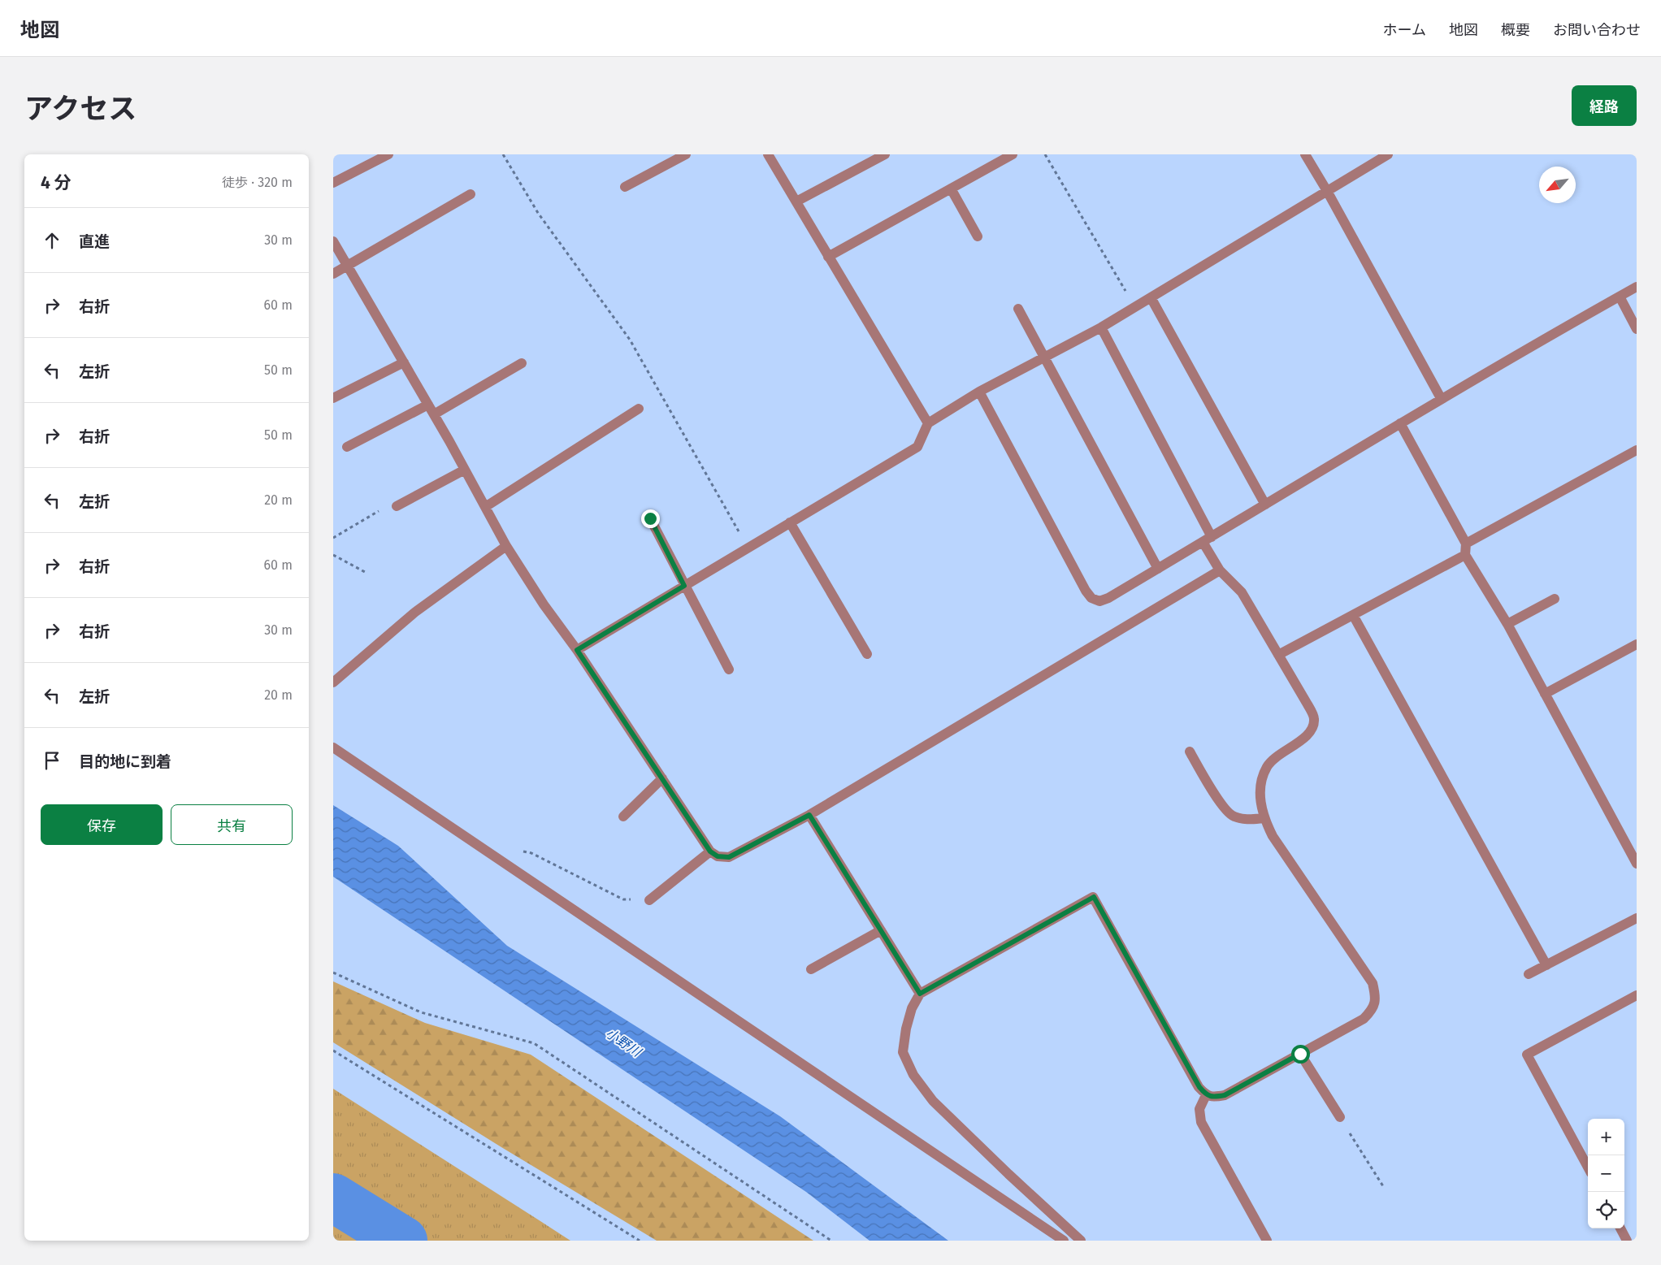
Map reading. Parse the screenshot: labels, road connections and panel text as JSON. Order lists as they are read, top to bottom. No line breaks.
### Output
{"water":["小野川"],"north":"bottom left","page":{"header":"地図","nav":["ホーム","地図","概要","お問い合わせ"],"title":"アクセス","buttons":["経路",["保存","共有"]],"heading":["4 分","徒歩 · 320 m"],"list":[["直進","30 m"],["右折","60 m"],["左折","50 m"],["右折","50 m"],["左折","20 m"],["右折","60 m"],["右折","30 m"],["左折","20 m"],"目的地に到着"],"map_buttons":["+","−"]}}
